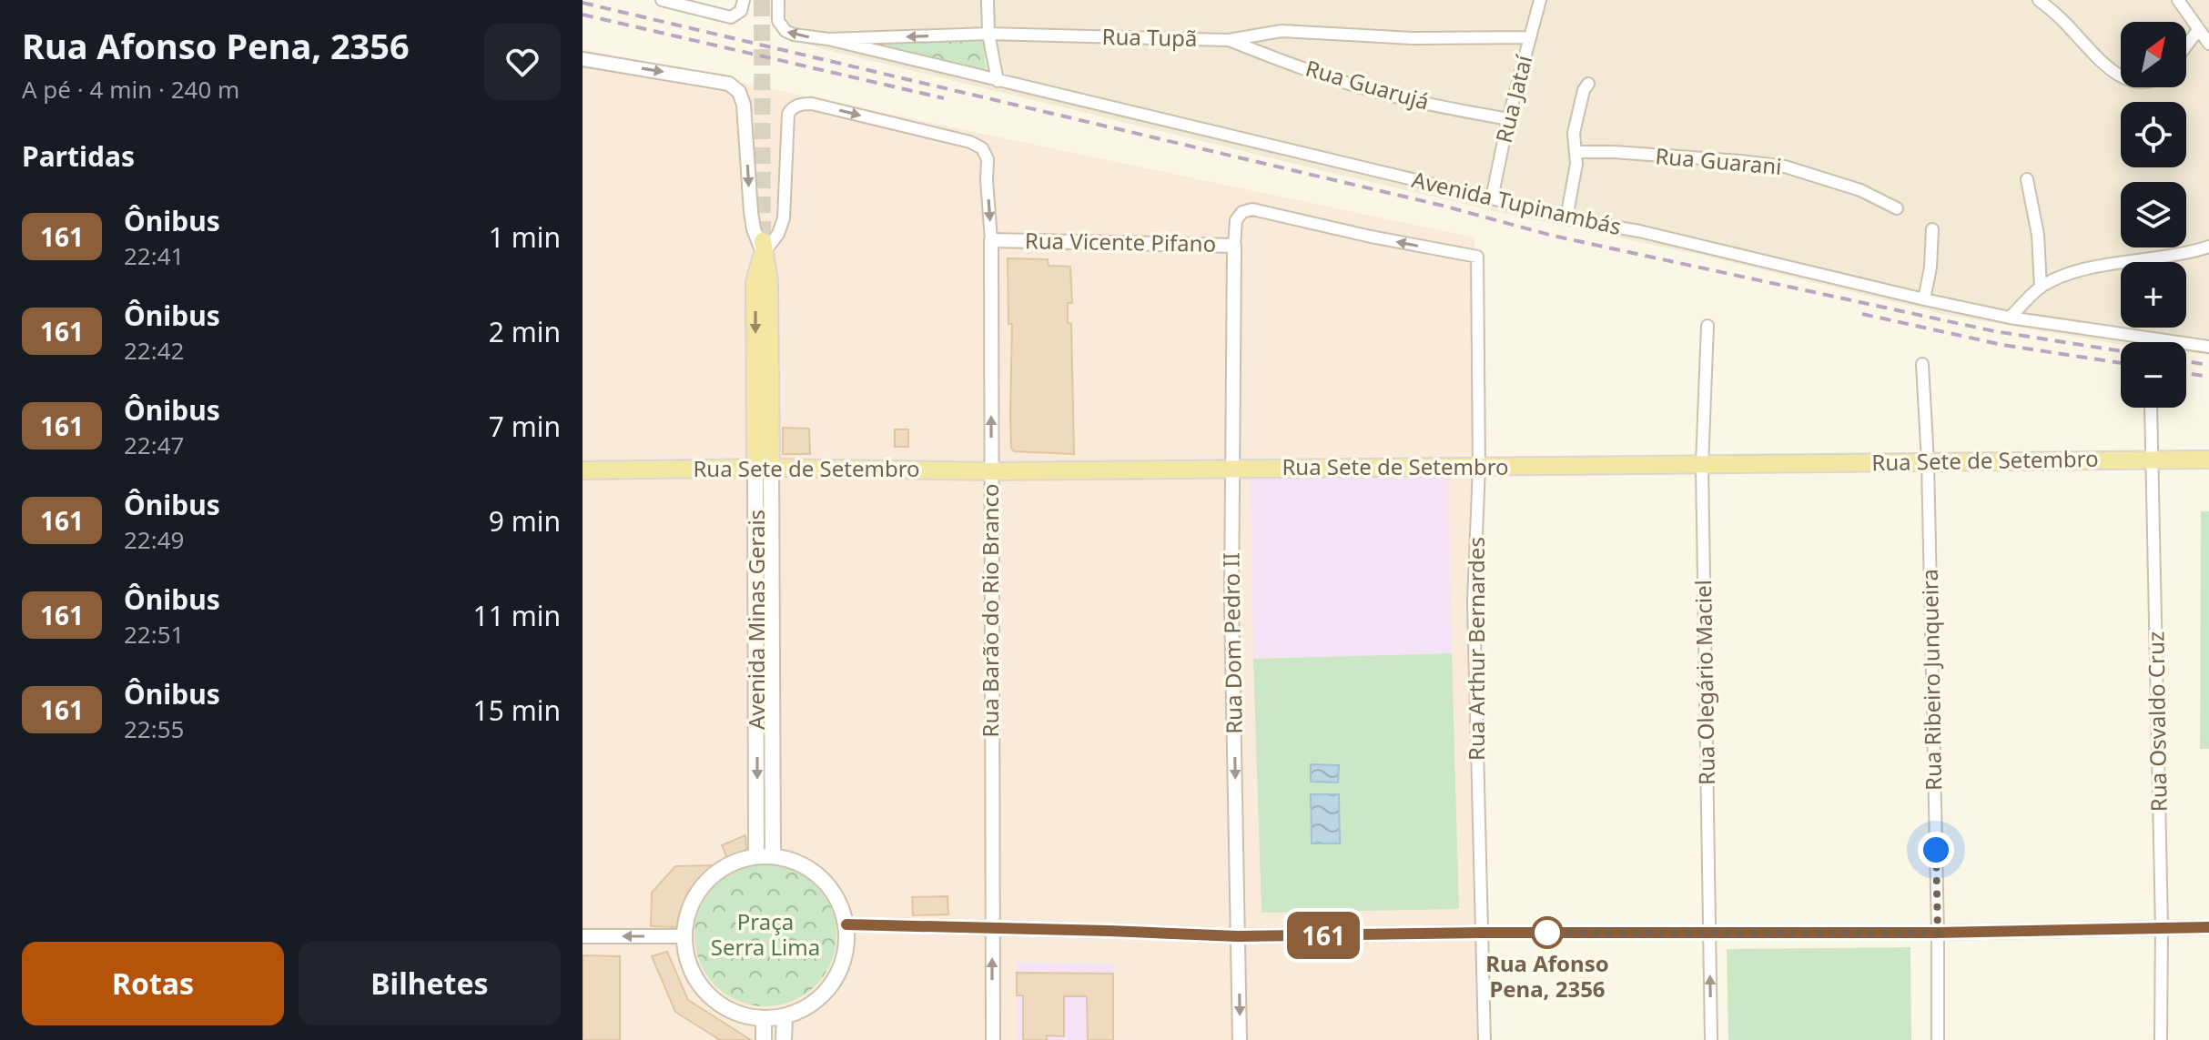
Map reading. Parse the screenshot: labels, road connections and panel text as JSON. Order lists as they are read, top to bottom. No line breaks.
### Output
{"streets":{"main road":["Rua Sete de Setembro","Avenida Minas Gerais"],"street":["Rua Tupã","Rua Guarujá","Rua Jataí","Rua Guarani","Avenida Tupinambás","Rua Vicente Pifano","Rua Barão do Rio Branco","Rua Dom Pedro II","Rua Arthur Bernardes","Rua Ribeiro Junqueira","Rua Olegário Maciel","Rua Osvaldo Cruz"]},"crossings":[["Rua Tupã","Rua Guarujá"],["Rua Tupã","Rua Jataí"],["Rua Tupã","Avenida Tupinambás"],["Rua Guarujá","Rua Jataí"],["Rua Jataí","Avenida Tupinambás"],["Rua Vicente Pifano","Rua Barão do Rio Branco"],["Rua Vicente Pifano","Rua Dom Pedro II"],["Rua Vicente Pifano","Rua Arthur Bernardes"],["Rua Sete de Setembro","Rua Barão do Rio Branco"],["Rua Sete de Setembro","Avenida Minas Gerais"],["Rua Sete de Setembro","Rua Dom Pedro II"],["Rua Sete de Setembro","Rua Arthur Bernardes"],["Rua Sete de Setembro","Rua Ribeiro Junqueira"],["Rua Sete de Setembro","Rua Olegário Maciel"],["Rua Sete de Setembro","Rua Osvaldo Cruz"],["Rua Barão do Rio Branco","Avenida Minas Gerais"]],"one_way":["Rua Vicente Pifano","Avenida Minas Gerais","Rua Dom Pedro II"],"parks":["Praça Serra Lima"],"places":["Rua Afonso Pena, 2356"],"lines":["bus line 161"],"north":"top right","page":{"heading":[["Rua Afonso Pena, 2356","A pé · 4 min · 240 m"],"Partidas"],"on_map":"161","map_buttons":["+","−"],"list":[{"mark":"161","name":"Ônibus","note":"22:41","value":"1 min"},{"mark":"161","name":"Ônibus","note":"22:42","value":"2 min"},{"mark":"161","name":"Ônibus","note":"22:47","value":"7 min"},{"mark":"161","name":"Ônibus","note":"22:49","value":"9 min"},{"mark":"161","name":"Ônibus","note":"22:51","value":"11 min"},{"mark":"161","name":"Ônibus","note":"22:55","value":"15 min"}],"buttons":["Rotas","Bilhetes"]}}
